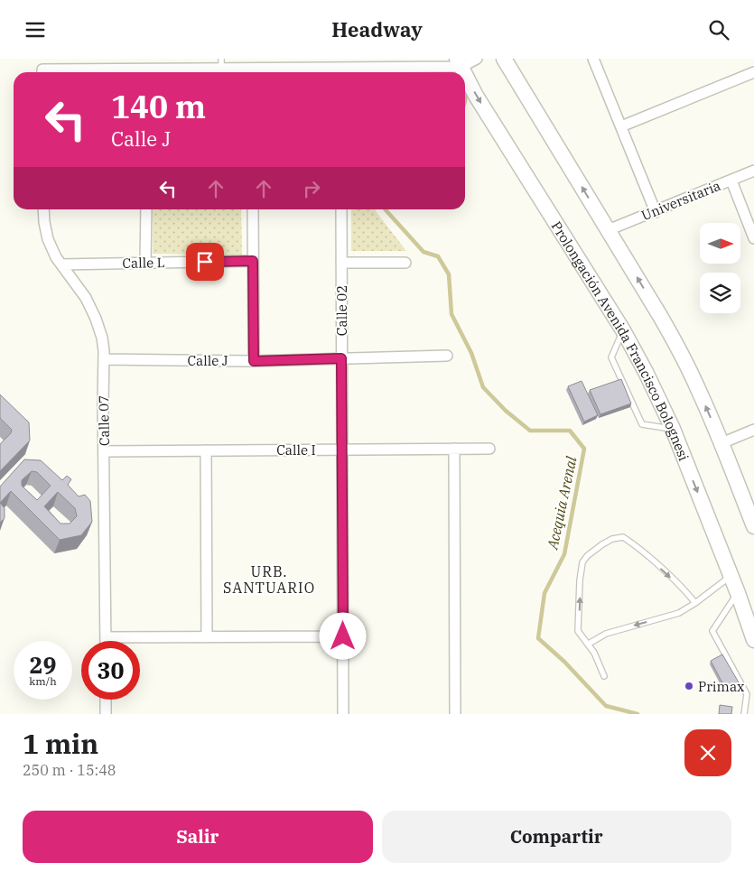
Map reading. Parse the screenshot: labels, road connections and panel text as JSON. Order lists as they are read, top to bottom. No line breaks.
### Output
{"streets":{"main road":["Prolongación Avenida Francisco Bolognesi"],"street":["Universitaria","Calle L","Calle 02","Calle J","Calle 07","Calle I"]},"crossings":[["Calle L","Calle 07"],["Calle 02","Calle J"],["Calle 02","Calle I"],["Calle J","Calle 07"],["Calle 07","Calle I"]],"districts":["URB. SANTUARIO"],"water":["Acequia Arenal"],"places":["Primax"],"north":"right","page":{"header":"Headway","turn":["140 m","Calle J"],"speed":"29 km/h","limit":"30","heading":["1 min","250 m · 15:48"],"buttons":["Salir","Compartir"]}}
